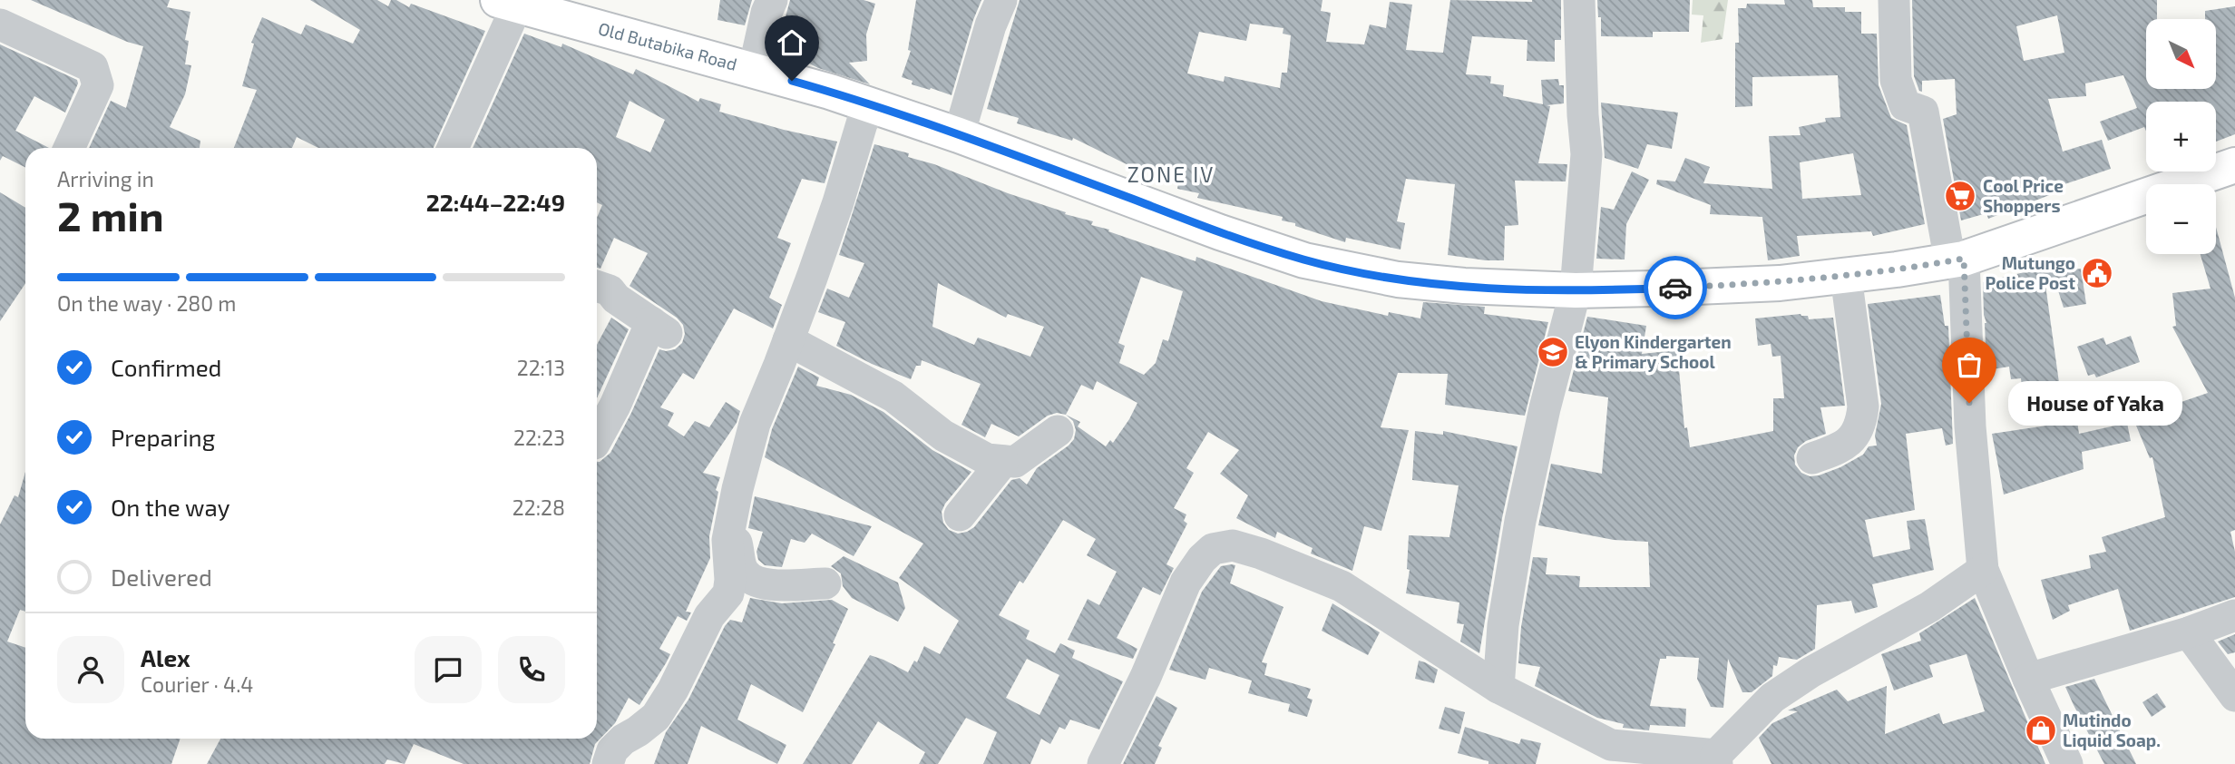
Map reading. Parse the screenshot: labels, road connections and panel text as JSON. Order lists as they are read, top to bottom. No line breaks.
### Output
{"streets":{"main road":["Old Butabika Road"]},"districts":["ZONE IV"],"places":{"supermarket":["Cool Price Shoppers"],"public building":["Mutungo Police Post"],"school or university":["Elyon Kindergarten & Primary School"],"other":["House of Yaka"],"shop":["Mutindo Liquid Soap."]},"north":"bottom right","page":{"map_buttons":["+","−"],"heading":["2 min","Arriving in","22:44–22:49"],"panel":["Alex","Courier · 4.4"],"bar":"On the way · 280 m","list":[["Confirmed","22:13"],["Preparing","22:23"],["On the way","22:28"],"Delivered"],"bubble":"House of Yaka"}}
